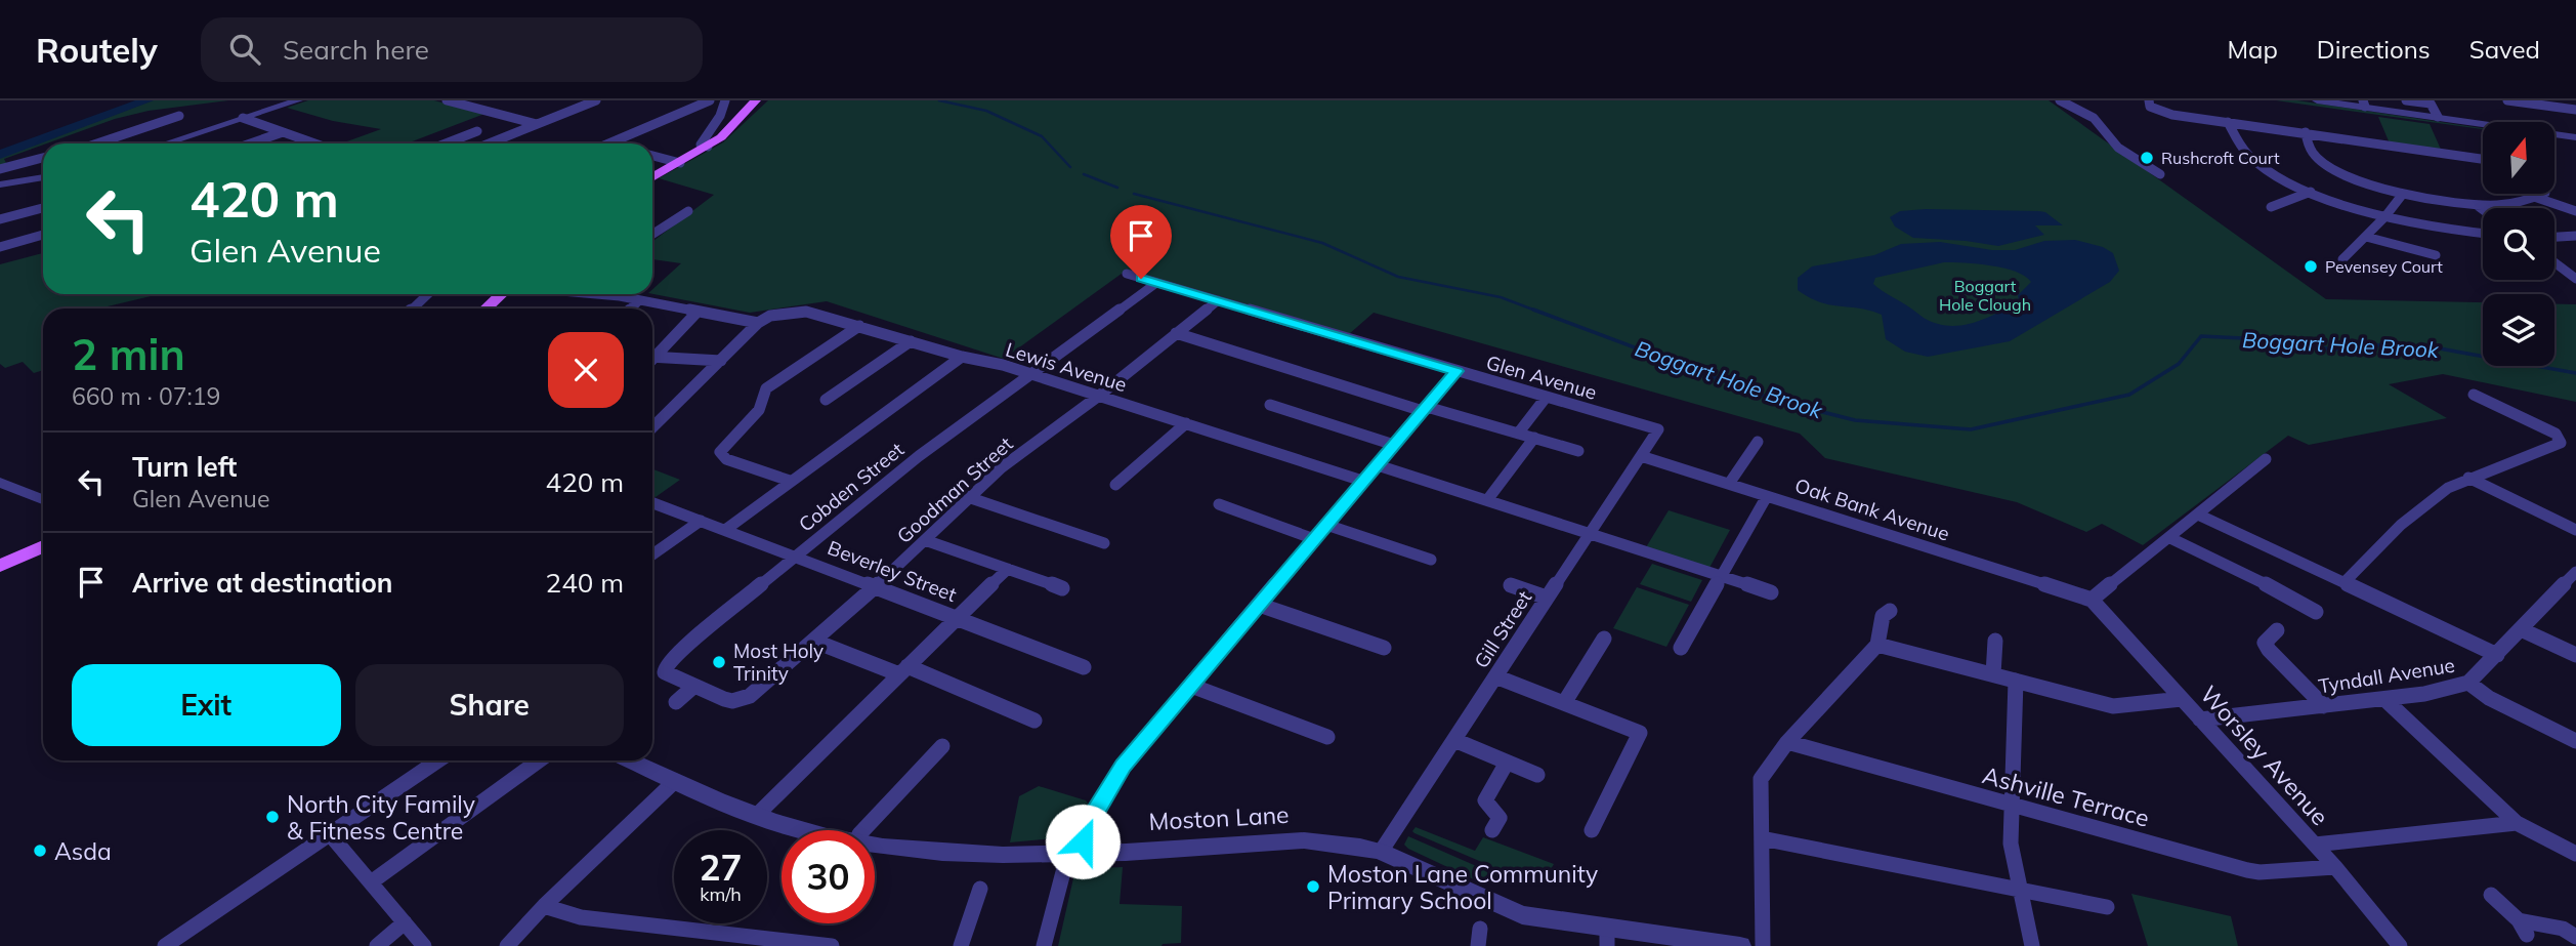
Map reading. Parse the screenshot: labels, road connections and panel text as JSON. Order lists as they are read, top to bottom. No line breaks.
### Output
{"streets":{"street":["Lewis Avenue","Glen Avenue","Cobden Street","Goodman Street","Oak Bank Avenue","Beverley Street","Gill Street","Tyndall Avenue","Worsley Avenue","Ashville Terrace","Moston Lane"]},"crossings":[["Lewis Avenue","Cobden Street"],["Lewis Avenue","Goodman Street"],["Glen Avenue","Cobden Street"],["Glen Avenue","Goodman Street"],["Glen Avenue","Gill Street"],["Cobden Street","Goodman Street"],["Cobden Street","Beverley Street"],["Goodman Street","Beverley Street"],["Oak Bank Avenue","Gill Street"],["Oak Bank Avenue","Worsley Avenue"],["Gill Street","Moston Lane"],["Tyndall Avenue","Worsley Avenue"],["Worsley Avenue","Ashville Terrace"]],"water":["Boggart Hole Brook"],"parks":["Boggart Hole Clough"],"places":["Rushcroft Court","Pevensey Court","Most Holy Trinity","North City Family & Fitness Centre","Asda","Moston Lane Community Primary School"],"north":"top","page":{"header":"Routely","search":"Search here","nav":["Map","Directions","Saved"],"turn":["420 m","Glen Avenue"],"heading":["2 min","660 m · 07:19"],"list":[{"name":"Turn left","note":"Glen Avenue","value":"420 m"},{"name":"Arrive at destination","value":"240 m"}],"buttons":["Exit","Share"],"speed":"27 km/h","limit":"30"}}
